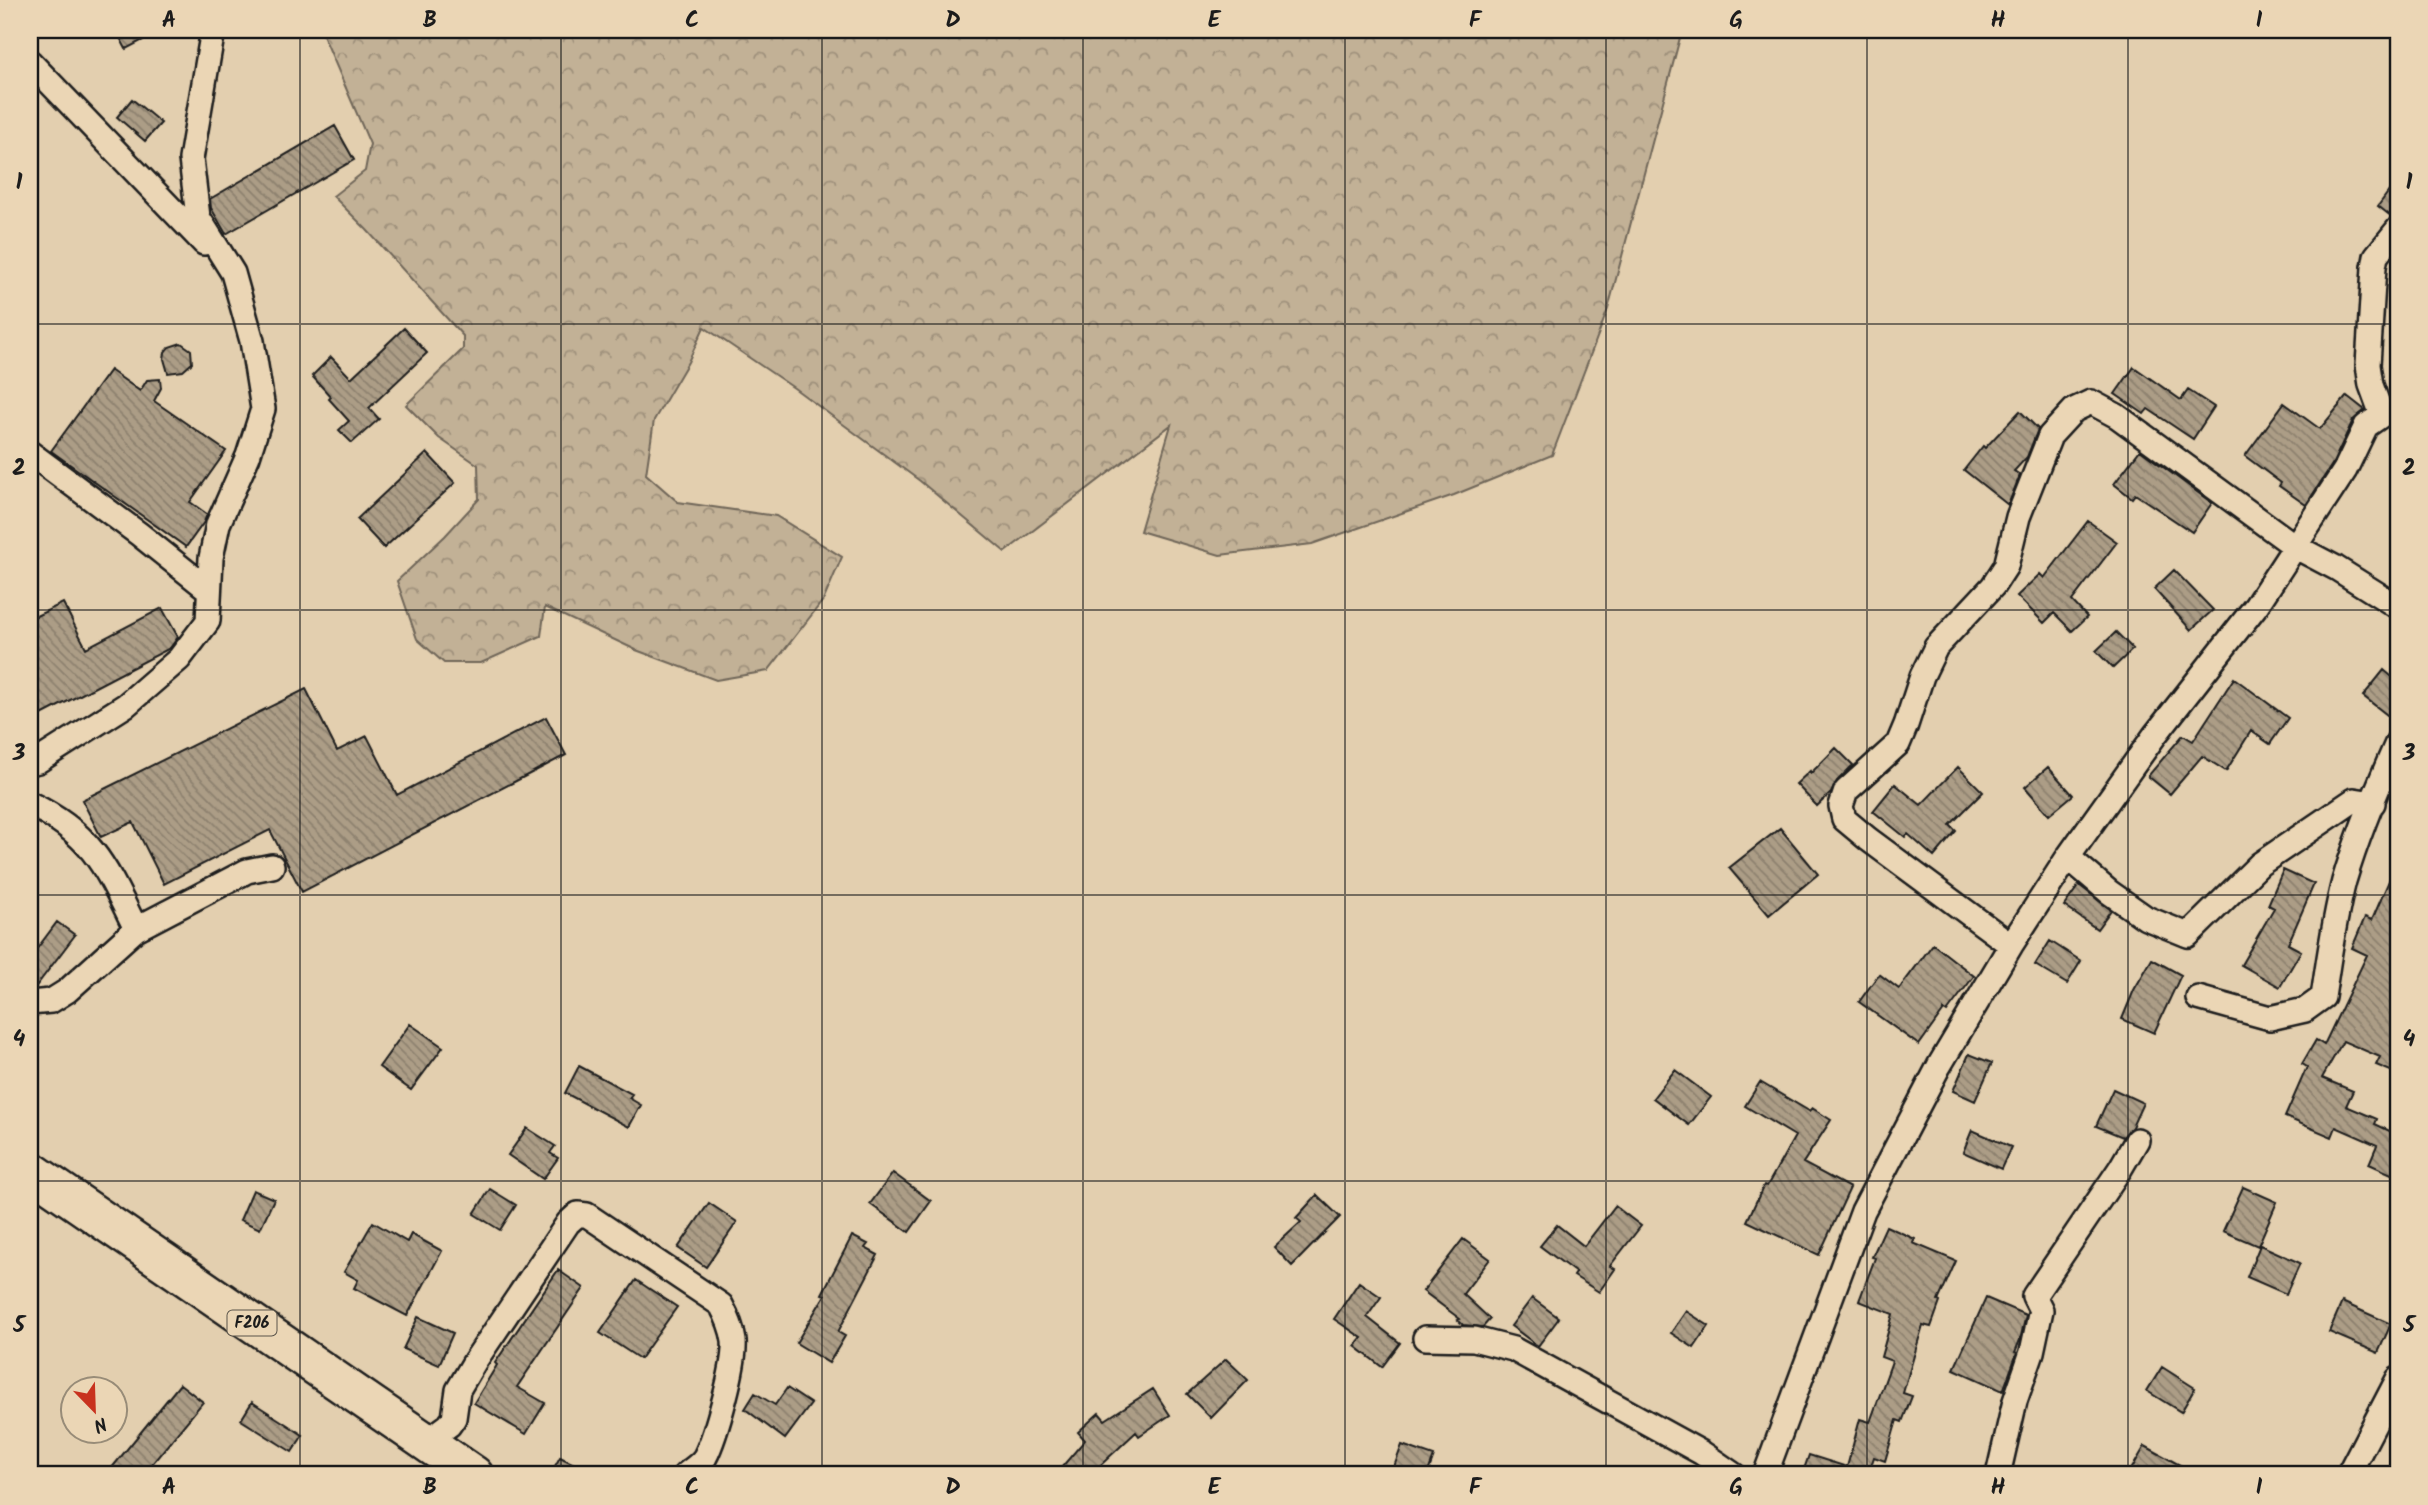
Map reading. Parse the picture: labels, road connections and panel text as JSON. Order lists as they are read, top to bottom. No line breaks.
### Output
{"streets":{"main road":["F206"]},"north":"bottom right","grid":{"columns":["A","B","C","D","E","F","G","H","I"],"rows":["1","2","3","4","5"]}}
